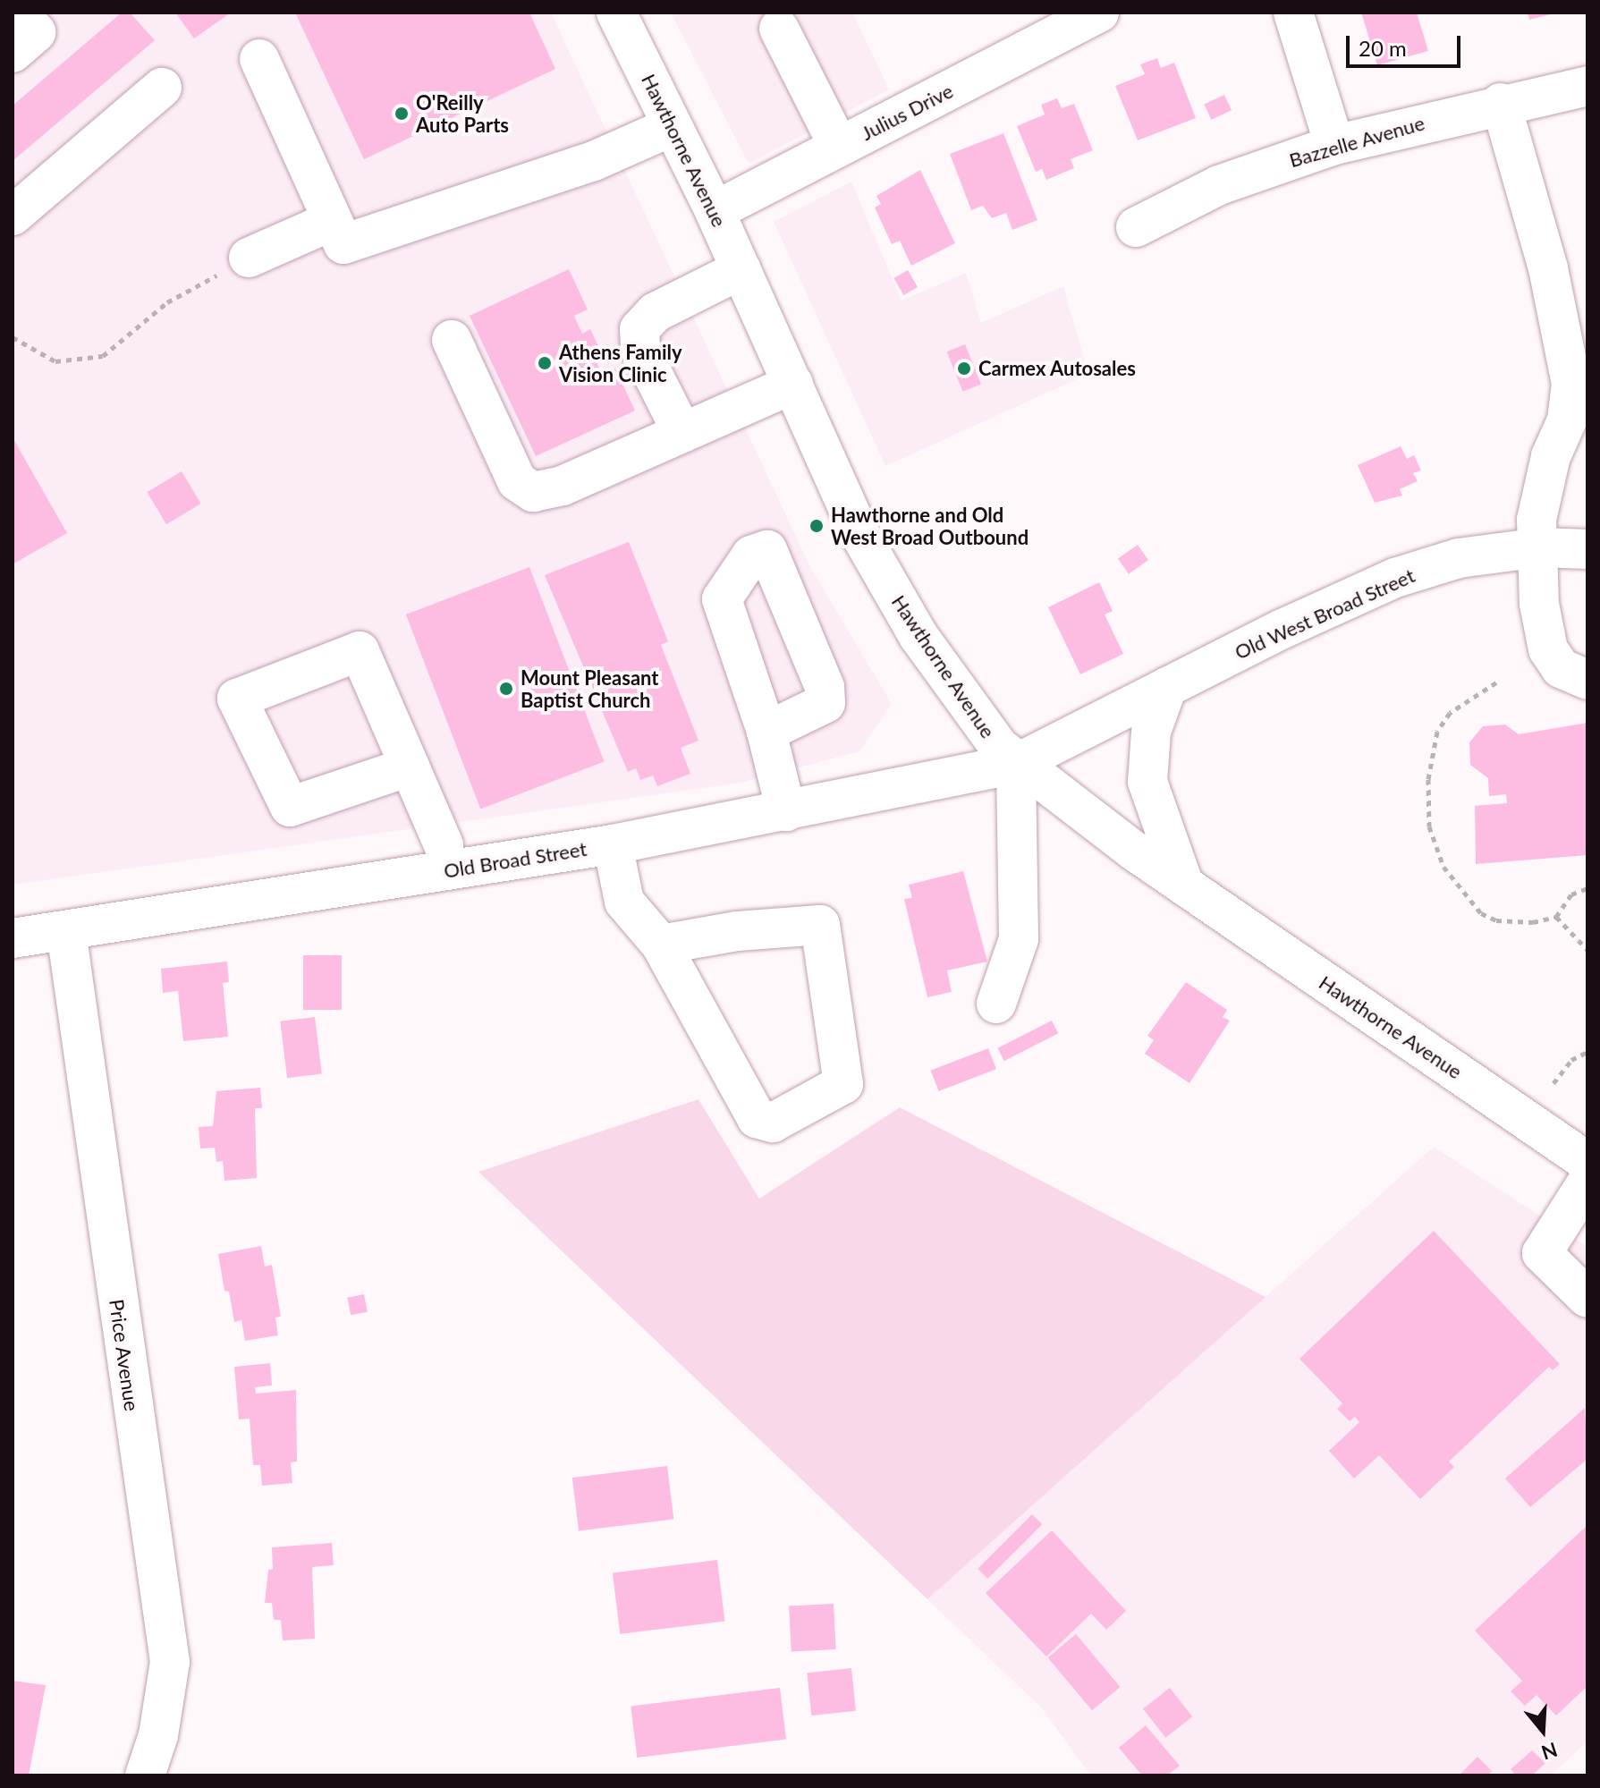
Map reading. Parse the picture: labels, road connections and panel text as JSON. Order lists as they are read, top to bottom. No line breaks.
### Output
{"streets":{"street":["Julius Drive","Bazzelle Avenue","Hawthorne Avenue","Old West Broad Street","Old Broad Street","Price Avenue"]},"crossings":[["Julius Drive","Hawthorne Avenue"],["Hawthorne Avenue","Old West Broad Street"],["Hawthorne Avenue","Old Broad Street"],["Old West Broad Street","Old Broad Street"],["Old Broad Street","Price Avenue"]],"places":["O'Reilly Auto Parts","Athens Family Vision Clinic","Carmex Autosales","Hawthorne and Old West Broad Outbound","Mount Pleasant Baptist Church"],"scale_bar":"20 m","north":"bottom"}
